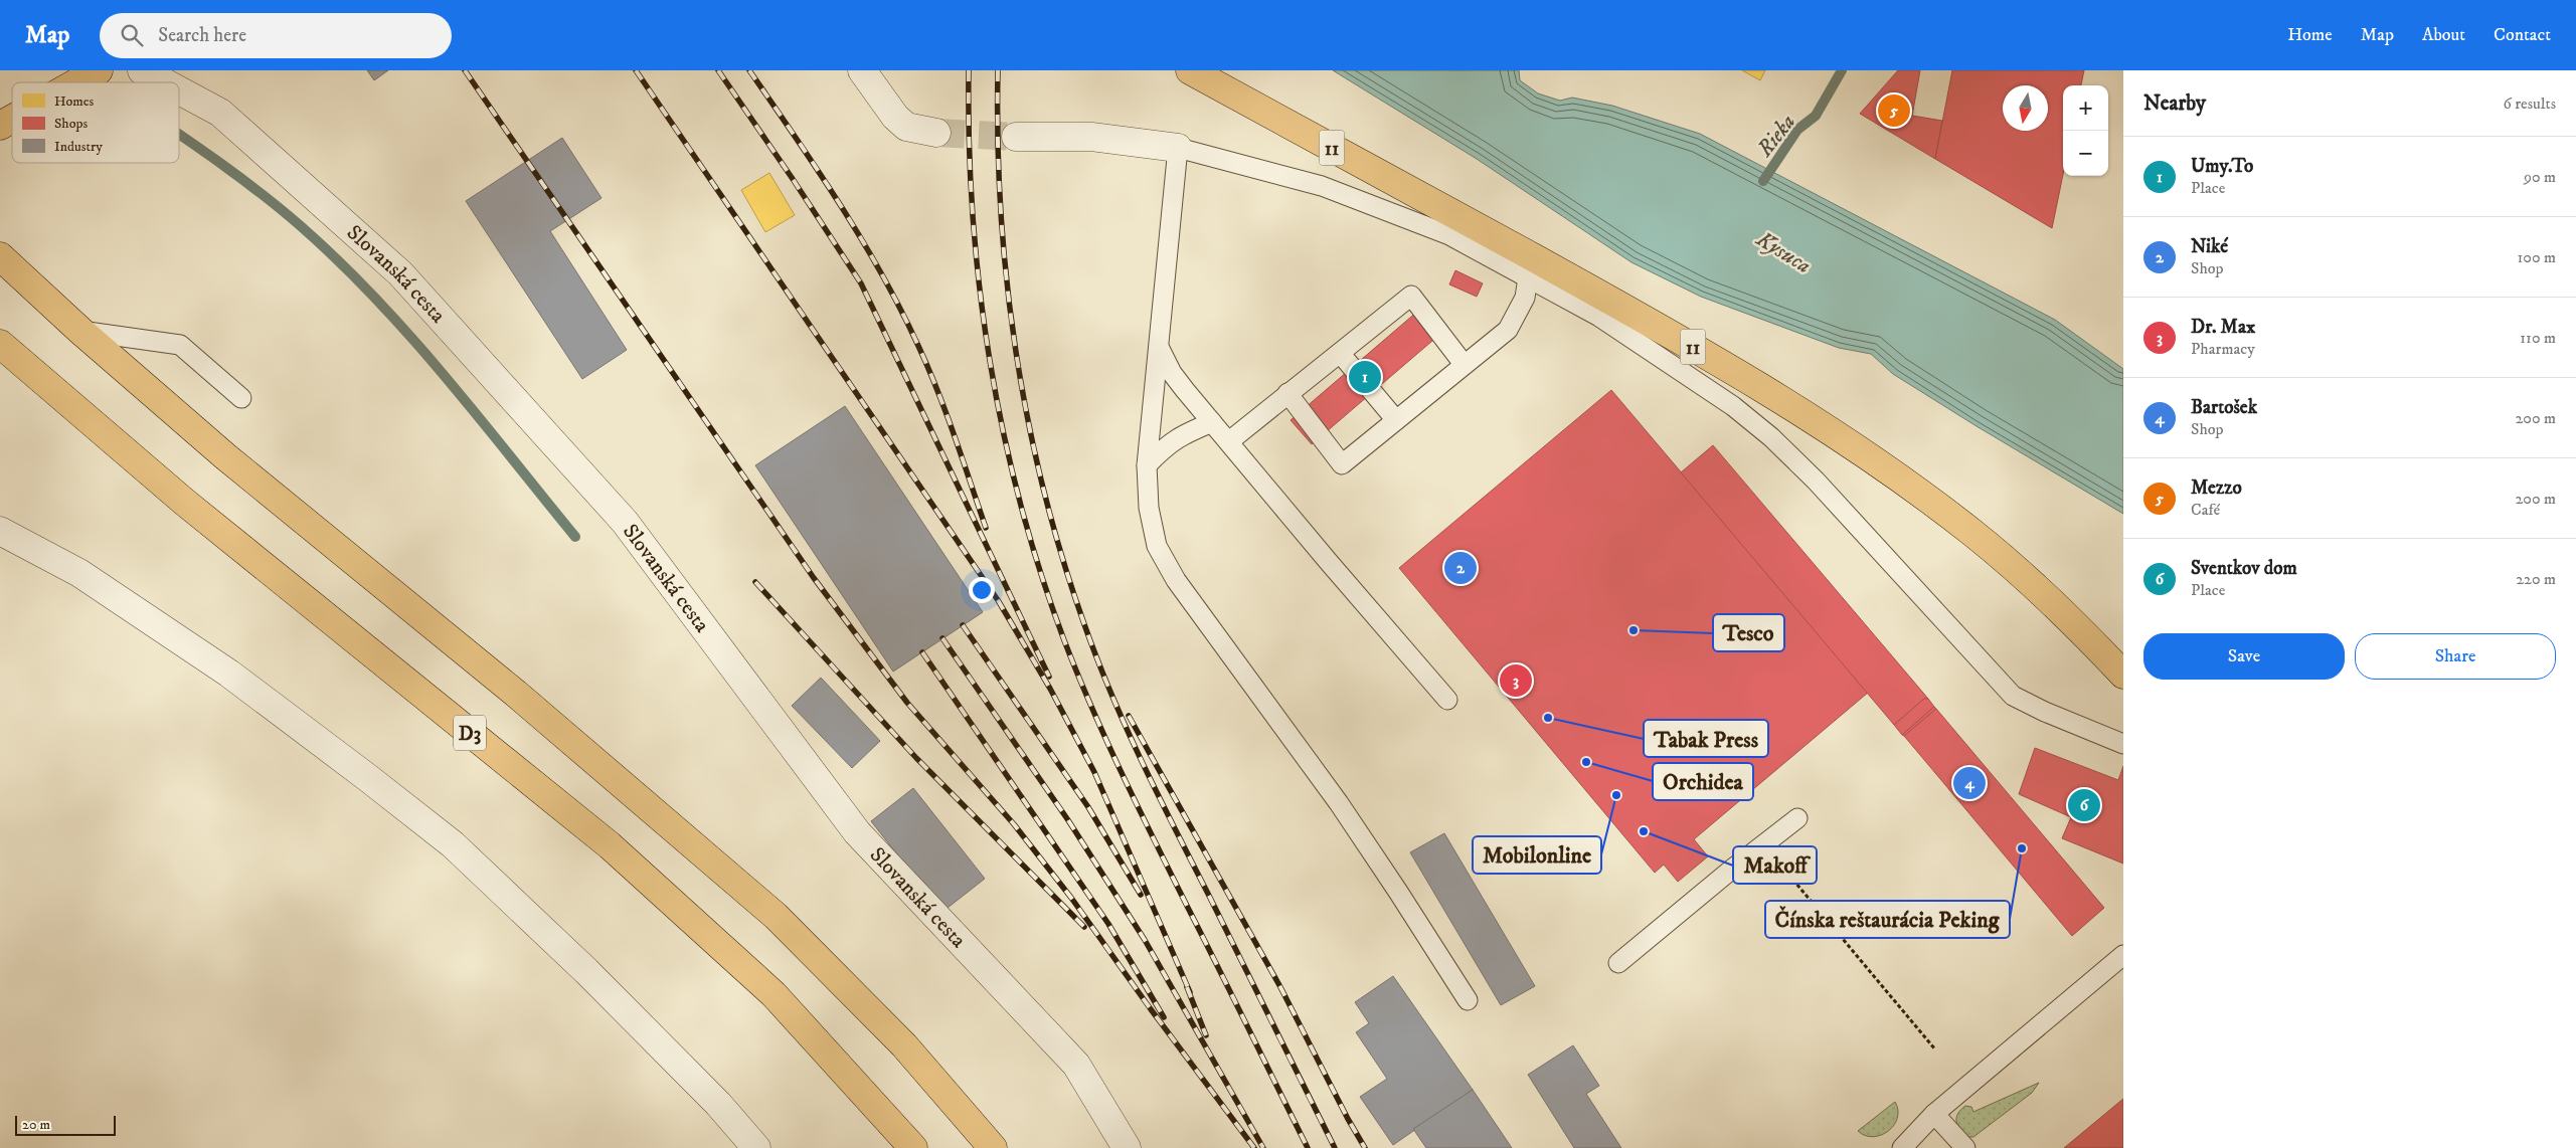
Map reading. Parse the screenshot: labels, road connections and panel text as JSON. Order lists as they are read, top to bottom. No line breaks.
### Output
{"streets":{"main road":["11","D3"],"street":["Slovanská cesta"]},"water":["Rieka","Kysuca"],"places":["Tesco","Tabak Press","Orchidea","Mobilonline","Makoff","Čínska reštaurácia Peking"],"legend":["Homes","Shops","Industry"],"scale_bar":"20 m","north":"bottom","page":{"header":"Map","search":"Search here","nav":["Home","Map","About","Contact"],"heading":["Nearby","6 results"],"map_buttons":["+","−"],"pins":["5","1","2","3","4","6"],"list":[{"mark":"1","name":"Umy.To","note":"Place","value":"90 m"},{"mark":"2","name":"Niké","note":"Shop","value":"100 m"},{"mark":"3","name":"Dr. Max","note":"Pharmacy","value":"110 m"},{"mark":"4","name":"Bartošek","note":"Shop","value":"200 m"},{"mark":"5","name":"Mezzo","note":"Café","value":"200 m"},{"mark":"6","name":"Sventkov dom","note":"Place","value":"220 m"}],"buttons":["Save","Share"],"scale":"20 m"}}
